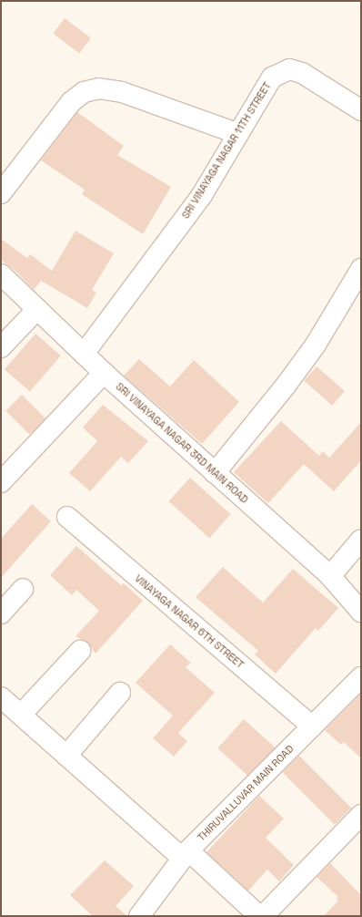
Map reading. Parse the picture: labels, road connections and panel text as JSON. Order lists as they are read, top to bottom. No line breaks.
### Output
{"streets":{"street":["SRI VINAYAGA NAGAR 11TH STREET","SRI VINAYAGA NAGAR 3RD MAIN ROAD","VINAYAGA NAGAR 6TH STREET","THIRUVALLUVAR MAIN ROAD"]},"crossings":[["SRI VINAYAGA NAGAR 11TH STREET","SRI VINAYAGA NAGAR 3RD MAIN ROAD"],["VINAYAGA NAGAR 6TH STREET","THIRUVALLUVAR MAIN ROAD"]]}
